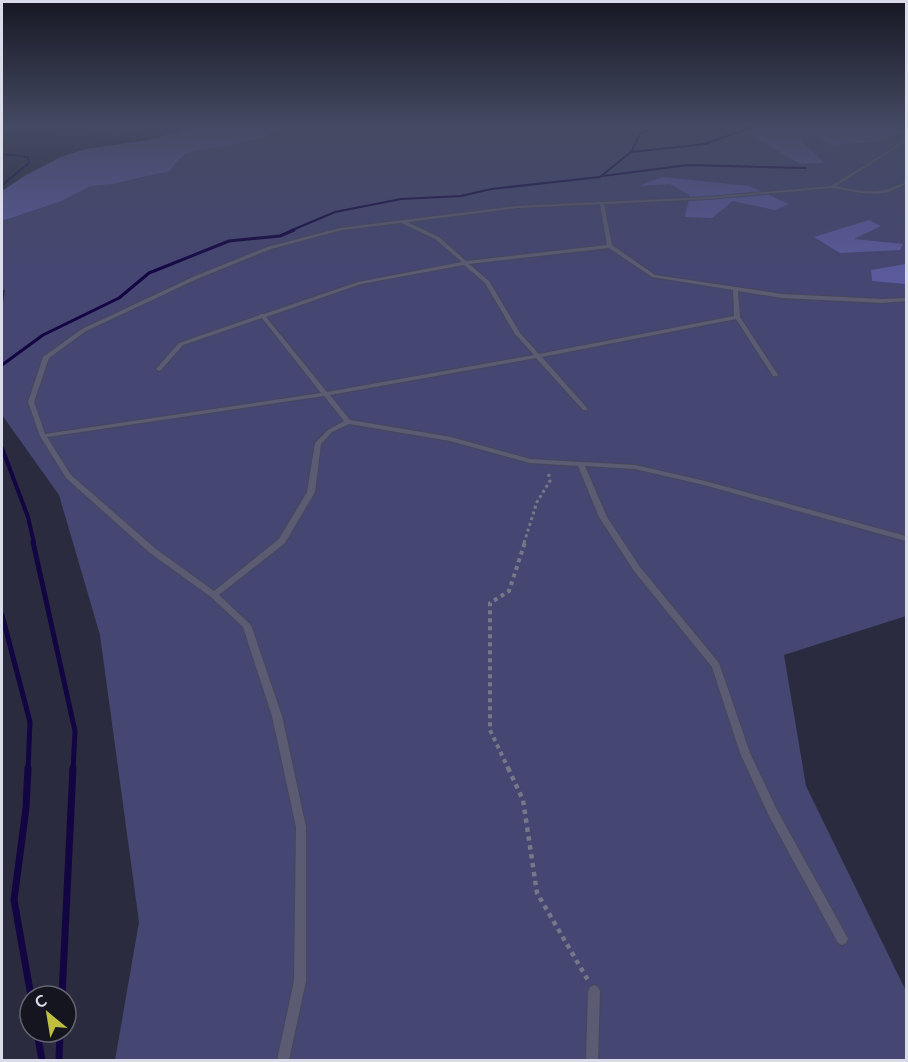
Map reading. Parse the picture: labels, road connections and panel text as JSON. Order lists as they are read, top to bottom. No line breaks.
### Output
{"north":"top left"}
